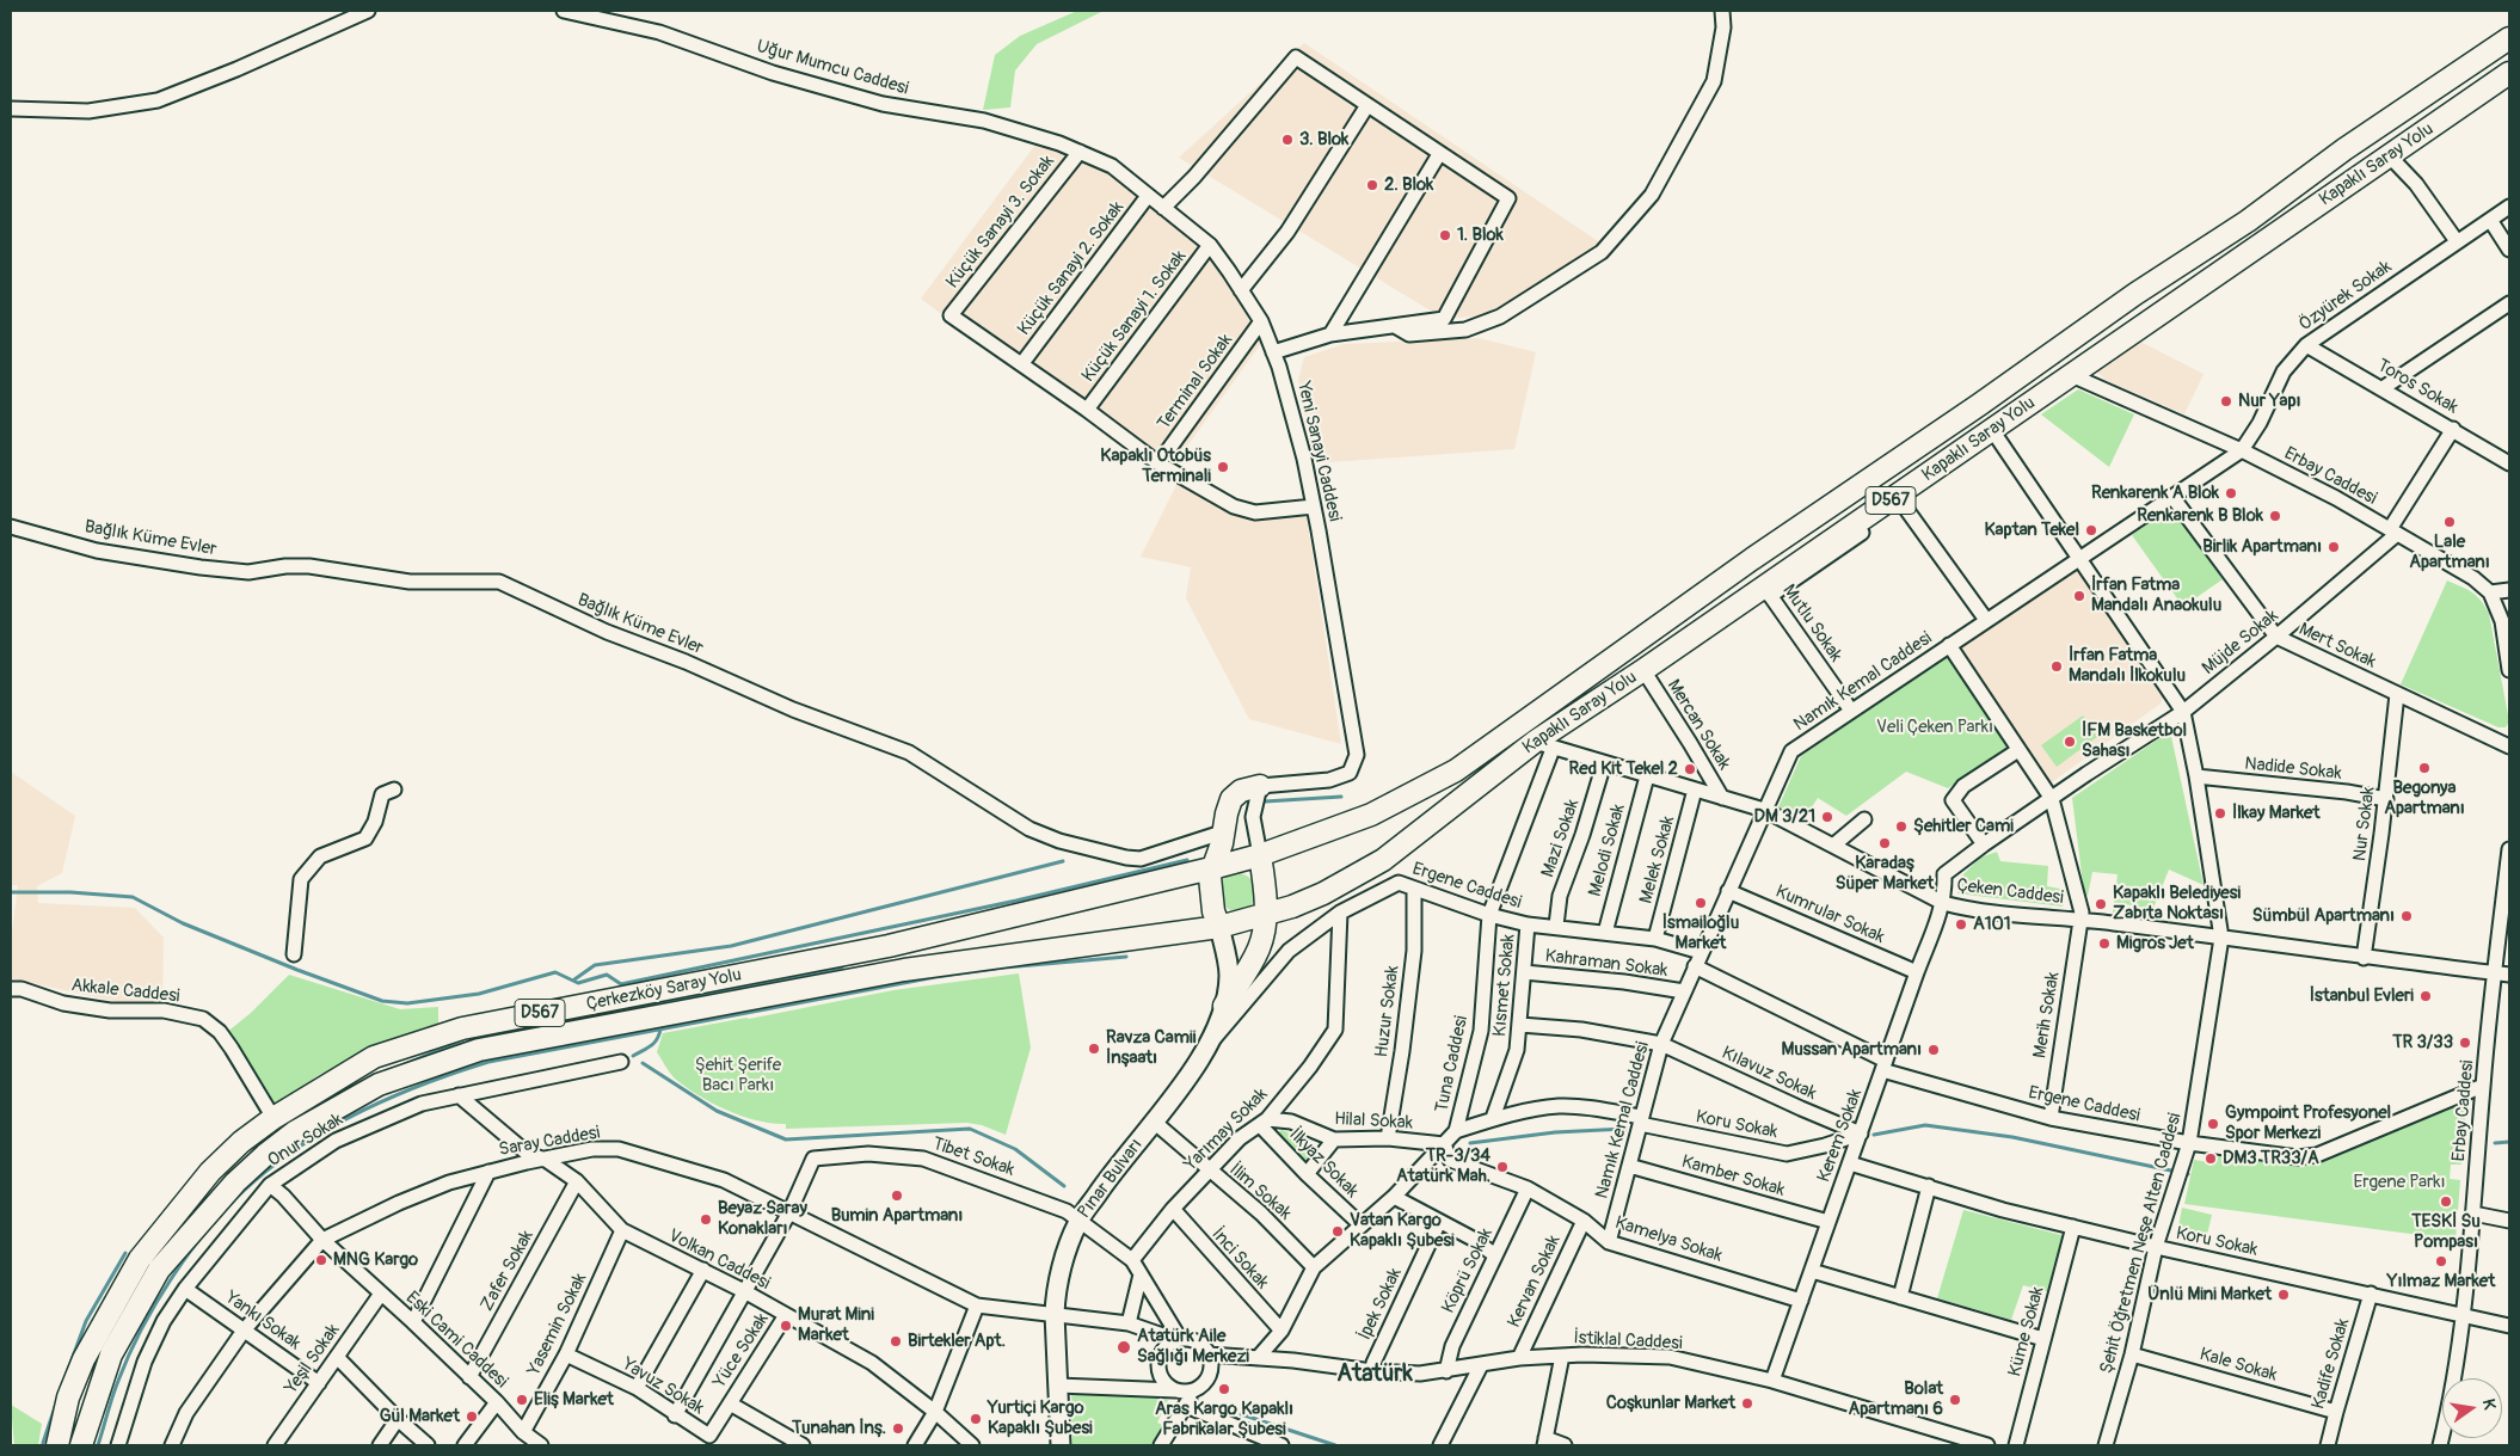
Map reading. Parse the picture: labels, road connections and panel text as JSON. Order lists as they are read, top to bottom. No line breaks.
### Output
{"streets":{"highway":["Kapaklı Saray Yolu","D567","Çerkezköy Saray Yolu"],"main road":["Pınar Bulvarı"],"street":["Uğur Mumcu Caddesi","Küçük Sanayi 3. Sokak","Küçük Sanayi 2. Sokak","Özyürek Sokak","Küçük Sanayi 1. Sokak","Terminal Sokak","Toros Sokak","Yeni Sanayi Caddesi","Erbay Caddesi","Bağlık Küme Evler","Mutlu Sokak","Müjde Sokak","Mert Sokak","Namık Kemal Caddesi","Mercan Sokak","Nadide Sokak","Nur Sokak","Mazi Sokak","Melodi Sokak","Melek Sokak","Ergene Caddesi","Çeken Caddesi","Kumrular Sokak","Kahraman Sokak","Kısmet Sokak","Akkale Caddesi","Huzur Sokak","Merih Sokak","Tuna Caddesi","Kılavuz Sokak","Hilal Sokak","Koru Sokak","Yarımay Sokak","Kerem Sokak","Onur Sokak","Saray Caddesi","Tibet Sokak","İlkyaz Sokak","Kamber Sokak","İlim Sokak","Kamelya Sokak","Şehit Öğretmen Neşe Alten Caddesi","İnci Sokak","Volkan Caddesi","Zafer Sokak","Köprü Sokak","Kervan Sokak","İpek Sokak","Yankı Sokak","Yasemin Sokak","Küme Sokak","Eski Cami Caddesi","İstiklal Caddesi","Yüce Sokak","Yeşil Sokak","Kadife Sokak","Kale Sokak","Yavuz Sokak"]},"crossings":[["Uğur Mumcu Caddesi","Yeni Sanayi Caddesi"],["Kapaklı Saray Yolu","Erbay Caddesi"],["Kapaklı Saray Yolu","D567"],["Kapaklı Saray Yolu","Mutlu Sokak"],["Kapaklı Saray Yolu","Mercan Sokak"],["Kapaklı Saray Yolu","Çeken Caddesi"],["Kapaklı Saray Yolu","Tuna Caddesi"],["Kapaklı Saray Yolu","Şehit Öğretmen Neşe Alten Caddesi"],["Küçük Sanayi 3. Sokak","Küçük Sanayi 2. Sokak"],["Küçük Sanayi 3. Sokak","Yeni Sanayi Caddesi"],["Küçük Sanayi 2. Sokak","Yeni Sanayi Caddesi"],["Özyürek Sokak","Toros Sokak"],["Özyürek Sokak","Erbay Caddesi"],["Özyürek Sokak","Namık Kemal Caddesi"],["Küçük Sanayi 1. Sokak","Yeni Sanayi Caddesi"],["Terminal Sokak","Yeni Sanayi Caddesi"],["Toros Sokak","Müjde Sokak"],["Erbay Caddesi","Müjde Sokak"],["Erbay Caddesi","Namık Kemal Caddesi"],["Erbay Caddesi","Ergene Caddesi"],["Erbay Caddesi","Çeken Caddesi"],["Erbay Caddesi","Koru Sokak"],["D567","Çerkezköy Saray Yolu"],["D567","Pınar Bulvarı"],["Mutlu Sokak","Namık Kemal Caddesi"],["Müjde Sokak","Mert Sokak"],["Müjde Sokak","Çeken Caddesi"],["Müjde Sokak","Merih Sokak"],["Müjde Sokak","Kerem Sokak"],["Müjde Sokak","Şehit Öğretmen Neşe Alten Caddesi"],["Mert Sokak","Namık Kemal Caddesi"],["Mert Sokak","Nur Sokak"],["Namık Kemal Caddesi","Ergene Caddesi"],["Namık Kemal Caddesi","Çeken Caddesi"],["Namık Kemal Caddesi","Kumrular Sokak"],["Namık Kemal Caddesi","Kahraman Sokak"],["Namık Kemal Caddesi","Merih Sokak"],["Namık Kemal Caddesi","Kılavuz Sokak"],["Namık Kemal Caddesi","Koru Sokak"],["Namık Kemal Caddesi","Kamber Sokak"],["Namık Kemal Caddesi","Kamelya Sokak"],["Namık Kemal Caddesi","Şehit Öğretmen Neşe Alten Caddesi"],["Mercan Sokak","Çeken Caddesi"],["Nadide Sokak","Nur Sokak"],["Nadide Sokak","Şehit Öğretmen Neşe Alten Caddesi"],["Nur Sokak","Çeken Caddesi"],["Mazi Sokak","Ergene Caddesi"],["Mazi Sokak","Çeken Caddesi"],["Melodi Sokak","Ergene Caddesi"],["Melodi Sokak","Çeken Caddesi"],["Melek Sokak","Ergene Caddesi"],["Melek Sokak","Çeken Caddesi"],["Ergene Caddesi","Kısmet Sokak"],["Ergene Caddesi","Huzur Sokak"],["Ergene Caddesi","Merih Sokak"],["Ergene Caddesi","Tuna Caddesi"],["Ergene Caddesi","Yarımay Sokak"],["Ergene Caddesi","Kerem Sokak"],["Ergene Caddesi","Pınar Bulvarı"],["Ergene Caddesi","Şehit Öğretmen Neşe Alten Caddesi"],["Çeken Caddesi","Merih Sokak"],["Çeken Caddesi","Tuna Caddesi"],["Çeken Caddesi","Kerem Sokak"],["Çeken Caddesi","Şehit Öğretmen Neşe Alten Caddesi"],["Kumrular Sokak","Kerem Sokak"],["Kahraman Sokak","Kısmet Sokak"],["Kısmet Sokak","Kılavuz Sokak"],["Kısmet Sokak","Koru Sokak"],["Çerkezköy Saray Yolu","Akkale Caddesi"],["Çerkezköy Saray Yolu","Pınar Bulvarı"],["Huzur Sokak","Hilal Sokak"],["Tuna Caddesi","Hilal Sokak"],["Tuna Caddesi","Koru Sokak"],["Tuna Caddesi","İlkyaz Sokak"],["Tuna Caddesi","İlim Sokak"],["Tuna Caddesi","Kamelya Sokak"],["Tuna Caddesi","İnci Sokak"],["Tuna Caddesi","İstiklal Caddesi"],["Kılavuz Sokak","Koru Sokak"],["Kılavuz Sokak","Kerem Sokak"],["Hilal Sokak","Yarımay Sokak"],["Hilal Sokak","İlkyaz Sokak"],["Hilal Sokak","Kamelya Sokak"],["Koru Sokak","Kerem Sokak"],["Koru Sokak","Şehit Öğretmen Neşe Alten Caddesi"],["Koru Sokak","Küme Sokak"],["Koru Sokak","Kadife Sokak"],["Yarımay Sokak","Tibet Sokak"],["Yarımay Sokak","İlkyaz Sokak"],["Yarımay Sokak","İlim Sokak"],["Yarımay Sokak","İnci Sokak"],["Kerem Sokak","Kamber Sokak"],["Kerem Sokak","Kamelya Sokak"],["Kerem Sokak","İstiklal Caddesi"],["Onur Sokak","Volkan Caddesi"],["Onur Sokak","Yankı Sokak"],["Onur Sokak","Eski Cami Caddesi"],["Saray Caddesi","Tibet Sokak"],["Saray Caddesi","Pınar Bulvarı"],["Saray Caddesi","Volkan Caddesi"],["Saray Caddesi","Yankı Sokak"],["Saray Caddesi","Eski Cami Caddesi"],["Tibet Sokak","Pınar Bulvarı"],["Pınar Bulvarı","İlim Sokak"],["Kamelya Sokak","Köprü Sokak"],["Kamelya Sokak","Kervan Sokak"],["Şehit Öğretmen Neşe Alten Caddesi","Kale Sokak"],["Volkan Caddesi","Zafer Sokak"],["Volkan Caddesi","Yasemin Sokak"],["Volkan Caddesi","Yüce Sokak"],["Zafer Sokak","Eski Cami Caddesi"],["Köprü Sokak","İstiklal Caddesi"],["Kervan Sokak","İstiklal Caddesi"],["İpek Sokak","İstiklal Caddesi"],["Yankı Sokak","Yeşil Sokak"],["Yasemin Sokak","Eski Cami Caddesi"],["Yasemin Sokak","Yavuz Sokak"],["Eski Cami Caddesi","Yeşil Sokak"],["Yüce Sokak","Yavuz Sokak"],["Kadife Sokak","Kale Sokak"]],"districts":["Atatürk"],"parks":["Veli Çeken Parkı","Şehit Şerife Bacı Parkı","Ergene Parkı"],"places":["3. Blok","2. Blok","1. Blok","Nur Yapı","Kapaklı Otobüs Terminali","Renkarenk A Blok","Renkarenk B Blok","Lale Apartmanı","Kaptan Tekel","Birlik Apartmanı","İrfan Fatma Mandalı Anaokulu","İrfan Fatma Mandalı İlkokulu","İFM Basketbol Sahası","Begonya Apartmanı","Red Kit Tekel 2","İlkay Market","DM 3/21","Şehitler Cami","Karadaş Süper Market","İsmailoğlu Market","Kapaklı Belediyesi Zabıta Noktası","Sümbül Apartmanı","A101","Migros Jet","İstanbul Evleri","TR 3/33","Ravza Camii İnşaatı","Mussan Apartmanı","Gympoint Profesyonel Spor Merkezi","DM3 TR33/A","TR-3/34 Atatürk Mah.","Bumin Apartmanı","TESKİ Su Pompası","Beyaz Saray Konakları","Vatan Kargo Kapaklı Şubesi","MNG Kargo","Yılmaz Market","Ünlü Mini Market","Murat Mini Market","Birtekler Apt.","Atatürk Aile Sağlığı Merkezi","Aras Kargo Kapaklı Fabrikalar Şubesi","Eliş Market","Bolat Apartmanı 6","Coşkunlar Market","Gül Market","Yurtiçi Kargo Kapaklı Şubesi","Tunahan İnş."],"north":"right"}
